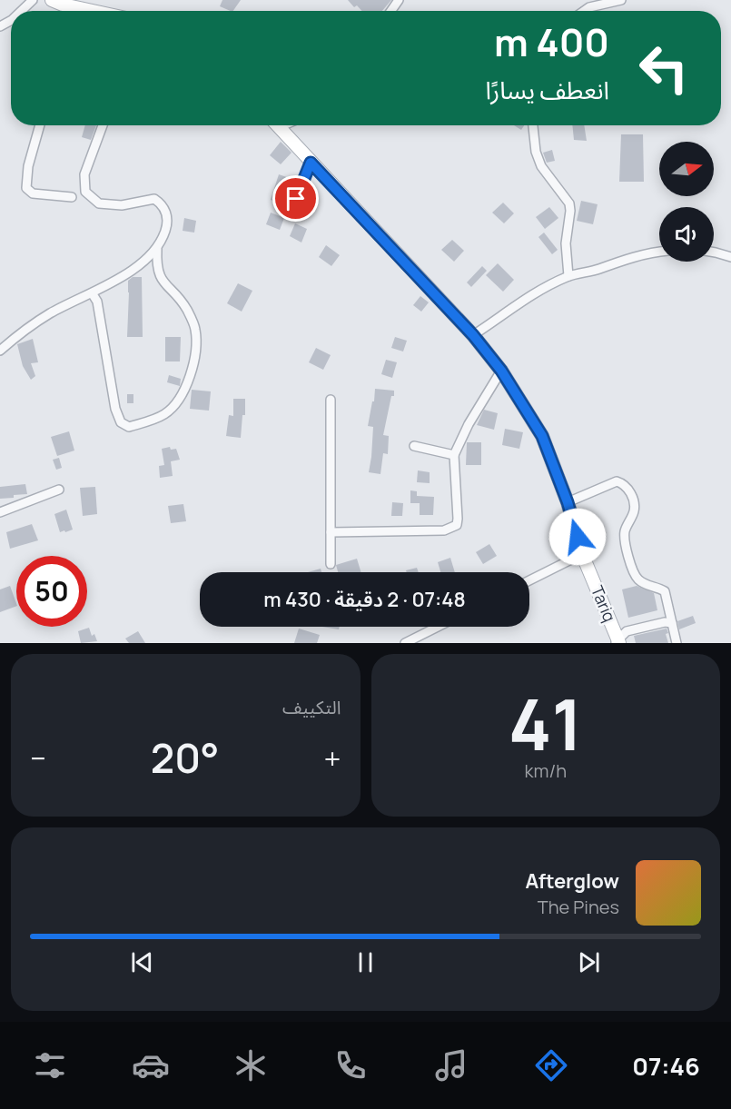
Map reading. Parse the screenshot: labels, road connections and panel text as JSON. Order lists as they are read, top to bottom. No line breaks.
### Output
{"streets":{"main road":["Tariq"]},"north":"right","page":{"turn":["400 m","انعطف يسارًا"],"limit":"50","trip":"07:48 · 2 دقيقة · 430 m","tile":[["41","km/h"],"التكييف"],"heat":["−","20°","+"],"song":["Afterglow","The Pines"],"tabs":"07:46"}}
